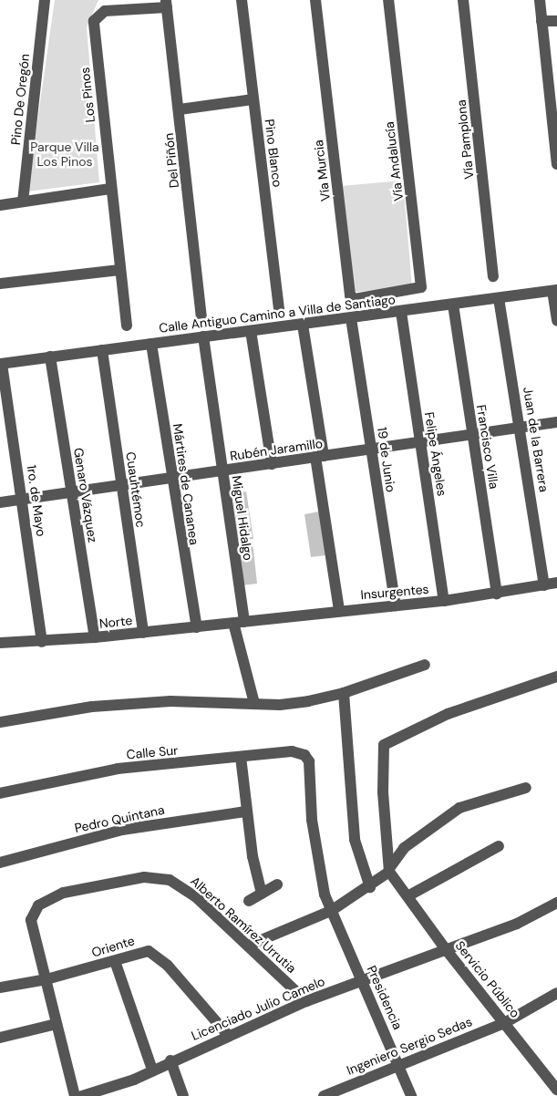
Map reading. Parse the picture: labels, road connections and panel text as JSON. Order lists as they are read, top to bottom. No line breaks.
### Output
{"streets":{"street":["Los Pinos","Pino De Oregón","Vía Pamplona","Pino Blanco","Del Piñón","Vía Andalucía","Vía Murcia","Calle Antiguo Camino a Villa de Santiago","Juan de la Barrera","Francisco Villa","Rubén Jaramillo","Felipe Ángeles","19 de Junio","Mártires de Cananea","Cuauhtémoc","Genaro Vázquez","1ro. de Mayo","Miguel Hidalgo","Insurgentes","Norte","Calle Sur","Pedro Quintana","Alberto Ramírez Urrutia","Oriente","Servicio Público","Presidencia","Licenciado Julio Camelo","Ingeniero Sergio Sedas"]},"crossings":[["Los Pinos","Del Piñón"],["Vía Andalucía","Vía Murcia"],["Calle Antiguo Camino a Villa de Santiago","Juan de la Barrera"],["Calle Antiguo Camino a Villa de Santiago","Francisco Villa"],["Calle Antiguo Camino a Villa de Santiago","Felipe Ángeles"],["Calle Antiguo Camino a Villa de Santiago","19 de Junio"],["Calle Antiguo Camino a Villa de Santiago","Mártires de Cananea"],["Calle Antiguo Camino a Villa de Santiago","Cuauhtémoc"],["Calle Antiguo Camino a Villa de Santiago","Genaro Vázquez"],["Calle Antiguo Camino a Villa de Santiago","1ro. de Mayo"],["Calle Antiguo Camino a Villa de Santiago","Miguel Hidalgo"],["Juan de la Barrera","Rubén Jaramillo"],["Juan de la Barrera","Insurgentes"],["Francisco Villa","Rubén Jaramillo"],["Francisco Villa","Insurgentes"],["Rubén Jaramillo","Felipe Ángeles"],["Rubén Jaramillo","19 de Junio"],["Rubén Jaramillo","Mártires de Cananea"],["Rubén Jaramillo","Cuauhtémoc"],["Rubén Jaramillo","Genaro Vázquez"],["Rubén Jaramillo","1ro. de Mayo"],["Rubén Jaramillo","Miguel Hidalgo"],["Felipe Ángeles","Insurgentes"],["19 de Junio","Insurgentes"],["Mártires de Cananea","Norte"],["Cuauhtémoc","Norte"],["Genaro Vázquez","Norte"],["1ro. de Mayo","Norte"],["Miguel Hidalgo","Insurgentes"],["Miguel Hidalgo","Norte"],["Insurgentes","Norte"],["Calle Sur","Presidencia"],["Alberto Ramírez Urrutia","Oriente"],["Alberto Ramírez Urrutia","Licenciado Julio Camelo"],["Oriente","Licenciado Julio Camelo"],["Servicio Público","Licenciado Julio Camelo"],["Servicio Público","Ingeniero Sergio Sedas"],["Presidencia","Licenciado Julio Camelo"],["Presidencia","Ingeniero Sergio Sedas"]],"parks":["Parque Villa Los Pinos"]}
